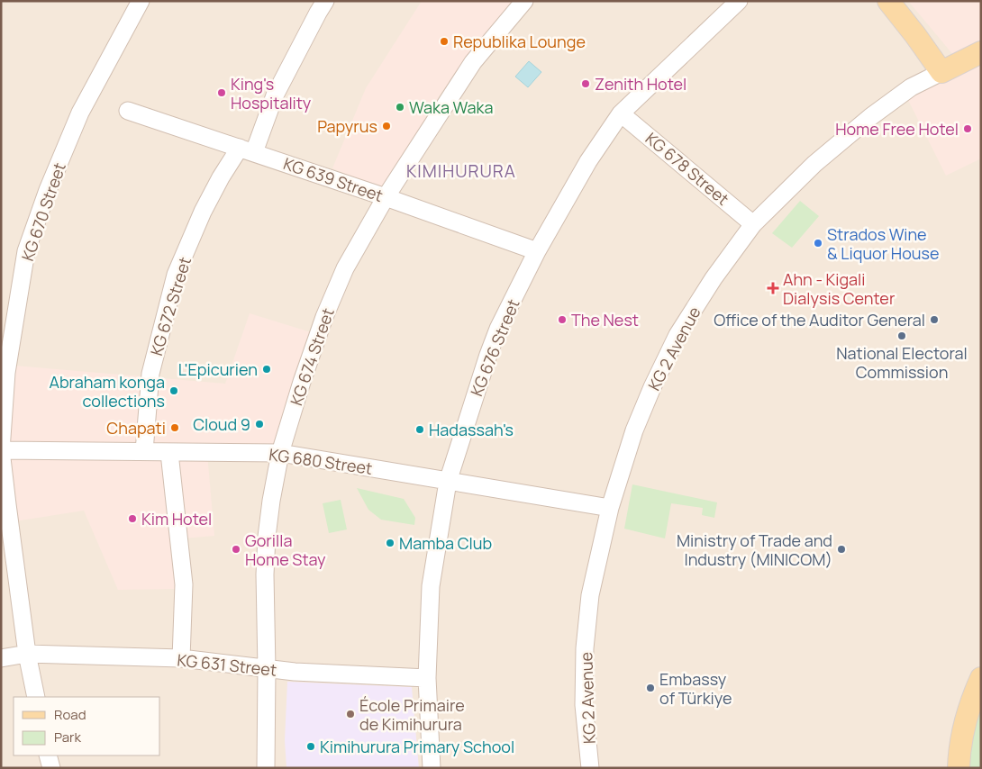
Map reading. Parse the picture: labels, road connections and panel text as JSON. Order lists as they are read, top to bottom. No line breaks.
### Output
{"streets":{"main road":["KG 2 Avenue"],"street":["KG 678 Street","KG 639 Street","KG 670 Street","KG 672 Street","KG 676 Street","KG 674 Street","KG 680 Street","KG 631 Street"]},"crossings":[["KG 678 Street","KG 676 Street"],["KG 678 Street","KG 2 Avenue"],["KG 639 Street","KG 672 Street"],["KG 639 Street","KG 676 Street"],["KG 639 Street","KG 674 Street"],["KG 670 Street","KG 680 Street"],["KG 670 Street","KG 631 Street"],["KG 672 Street","KG 680 Street"],["KG 676 Street","KG 680 Street"],["KG 676 Street","KG 631 Street"],["KG 2 Avenue","KG 680 Street"],["KG 674 Street","KG 680 Street"],["KG 674 Street","KG 631 Street"]],"districts":["KIMIHURURA"],"places":{"other":["Republika Lounge","Zenith Hotel","King's Hospitality","Waka Waka","Papyrus","Home Free Hotel","Strados Wine & Liquor House","The Nest","Office of the Auditor General","National Electoral Commission","L'Epicurien","Abraham konga collections","Cloud 9","Chapati","Hadassah's","Kim Hotel","Mamba Club","Gorilla Home Stay","Ministry of Trade and Industry (MINICOM)","Embassy of Türkiye","École Primaire de Kimihurura","Kimihurura Primary School"],"health":["Ahn - Kigali Dialysis Center"]},"legend":["Road","Park"]}
